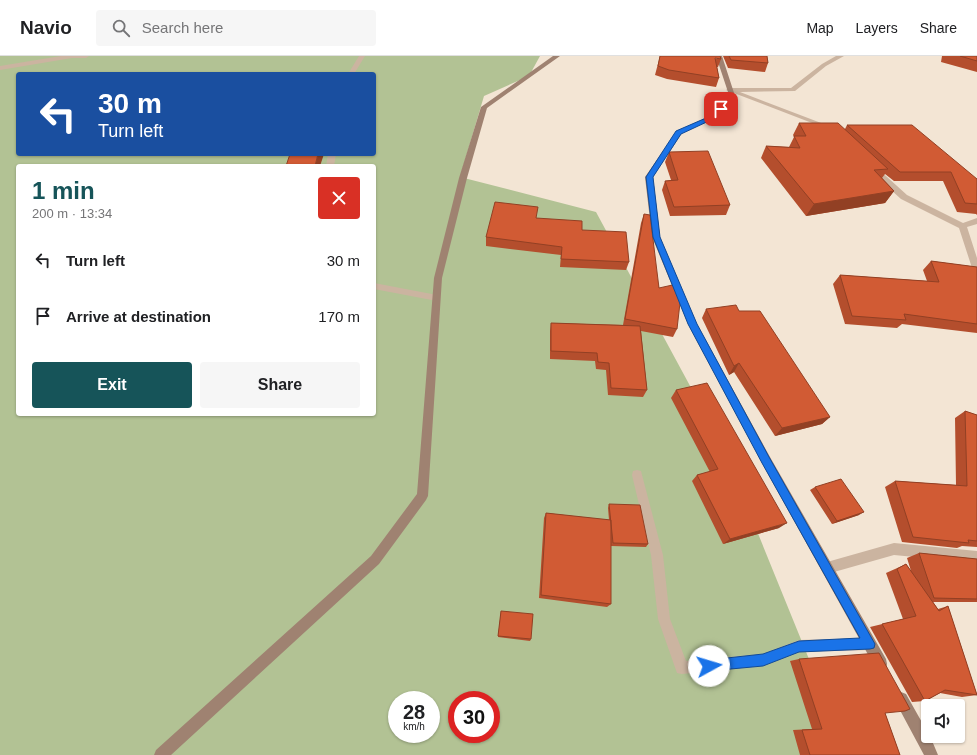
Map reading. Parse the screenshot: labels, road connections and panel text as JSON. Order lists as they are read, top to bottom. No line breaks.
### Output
{"page":{"header":"Navio","search":"Search here","nav":["Map","Layers","Share"],"turn":["30 m","Turn left"],"heading":["1 min","200 m · 13:34"],"list":[{"name":"Turn left","value":"30 m"},{"name":"Arrive at destination","value":"170 m"}],"buttons":["Exit","Share"],"speed":"28 km/h","limit":"30"}}
